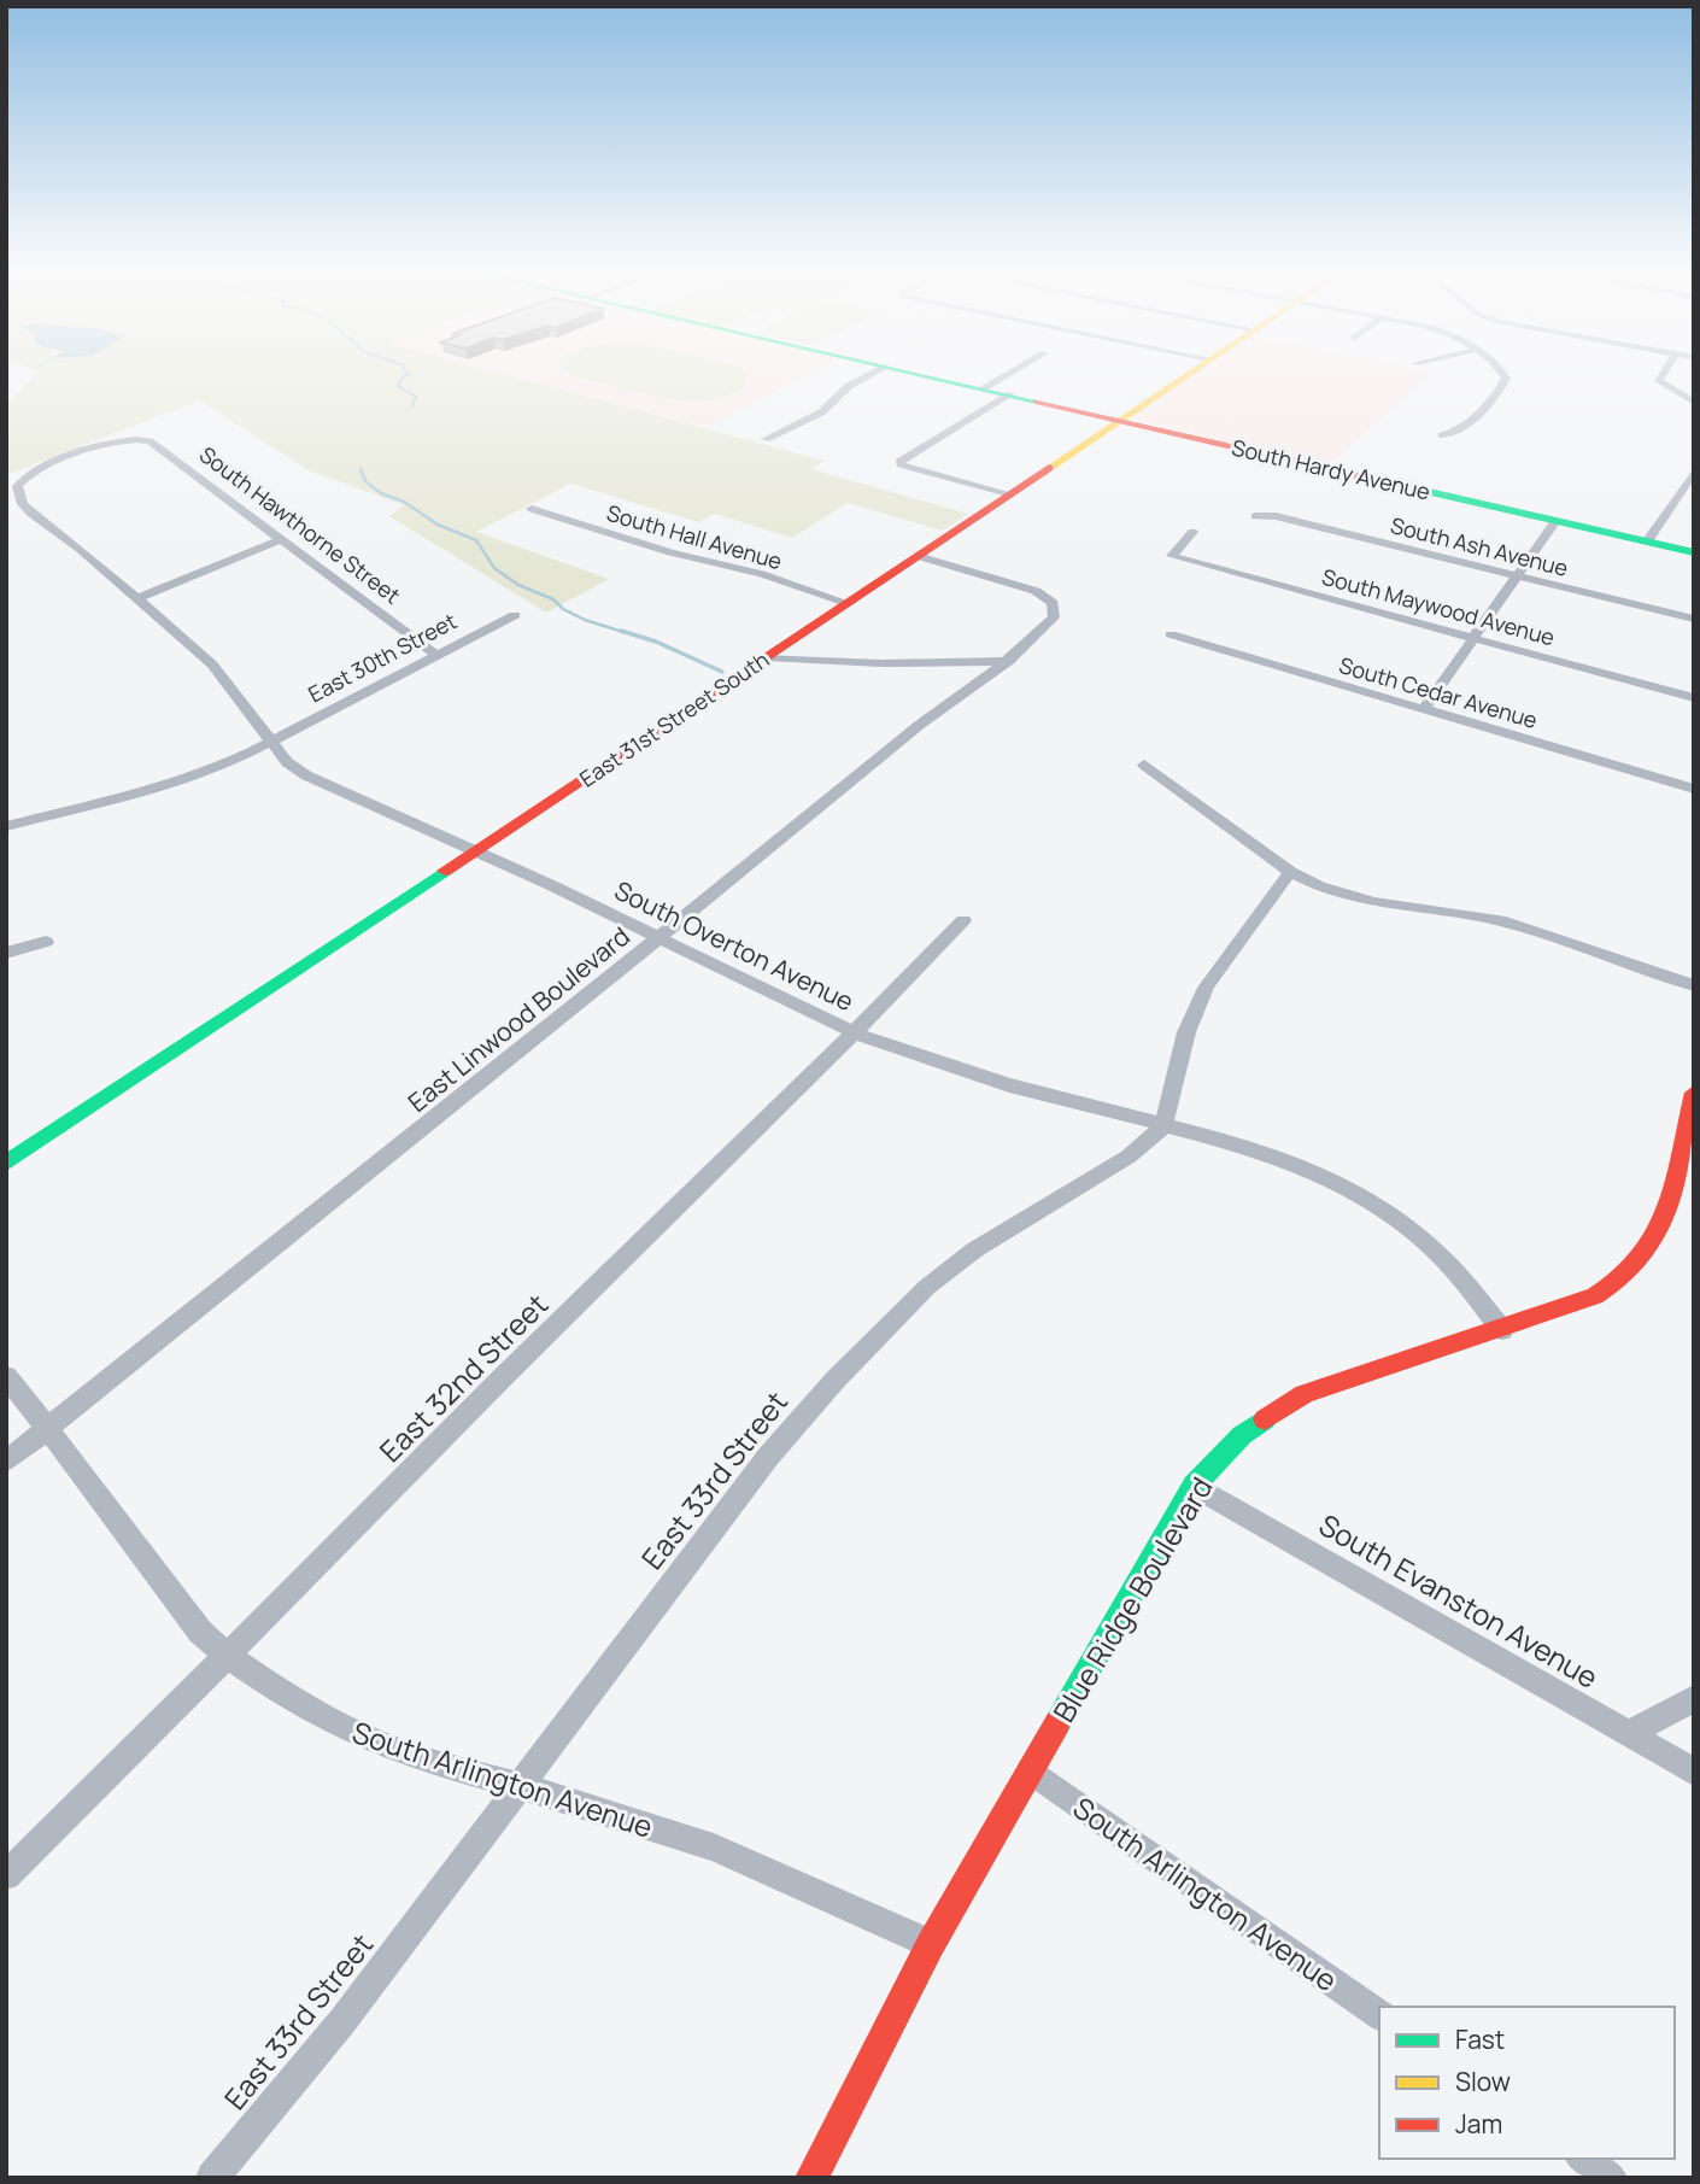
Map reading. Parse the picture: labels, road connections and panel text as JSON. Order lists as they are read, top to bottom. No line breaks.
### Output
{"streets":{"street":["South Hardy Avenue","South Hawthorne Street","South Hall Avenue","South Ash Avenue","South Maywood Avenue","East 30th Street","South Cedar Avenue","East 31st Street South","South Overton Avenue","East Linwood Boulevard","East 32nd Street","East 33rd Street","Blue Ridge Boulevard","South Evanston Avenue","South Arlington Avenue"]},"crossings":[["South Hardy Avenue","East 31st Street South"],["South Hawthorne Street","East 30th Street"],["South Hawthorne Street","South Overton Avenue"],["South Hall Avenue","East 31st Street South"],["East 30th Street","South Overton Avenue"],["East 31st Street South","South Overton Avenue"],["East 31st Street South","East Linwood Boulevard"],["South Overton Avenue","East Linwood Boulevard"],["South Overton Avenue","East 32nd Street"],["South Overton Avenue","East 33rd Street"],["South Overton Avenue","Blue Ridge Boulevard"],["East Linwood Boulevard","South Arlington Avenue"],["East 32nd Street","South Arlington Avenue"],["East 33rd Street","South Arlington Avenue"],["Blue Ridge Boulevard","South Evanston Avenue"],["Blue Ridge Boulevard","South Arlington Avenue"]],"legend":["Fast","Slow","Jam"]}
